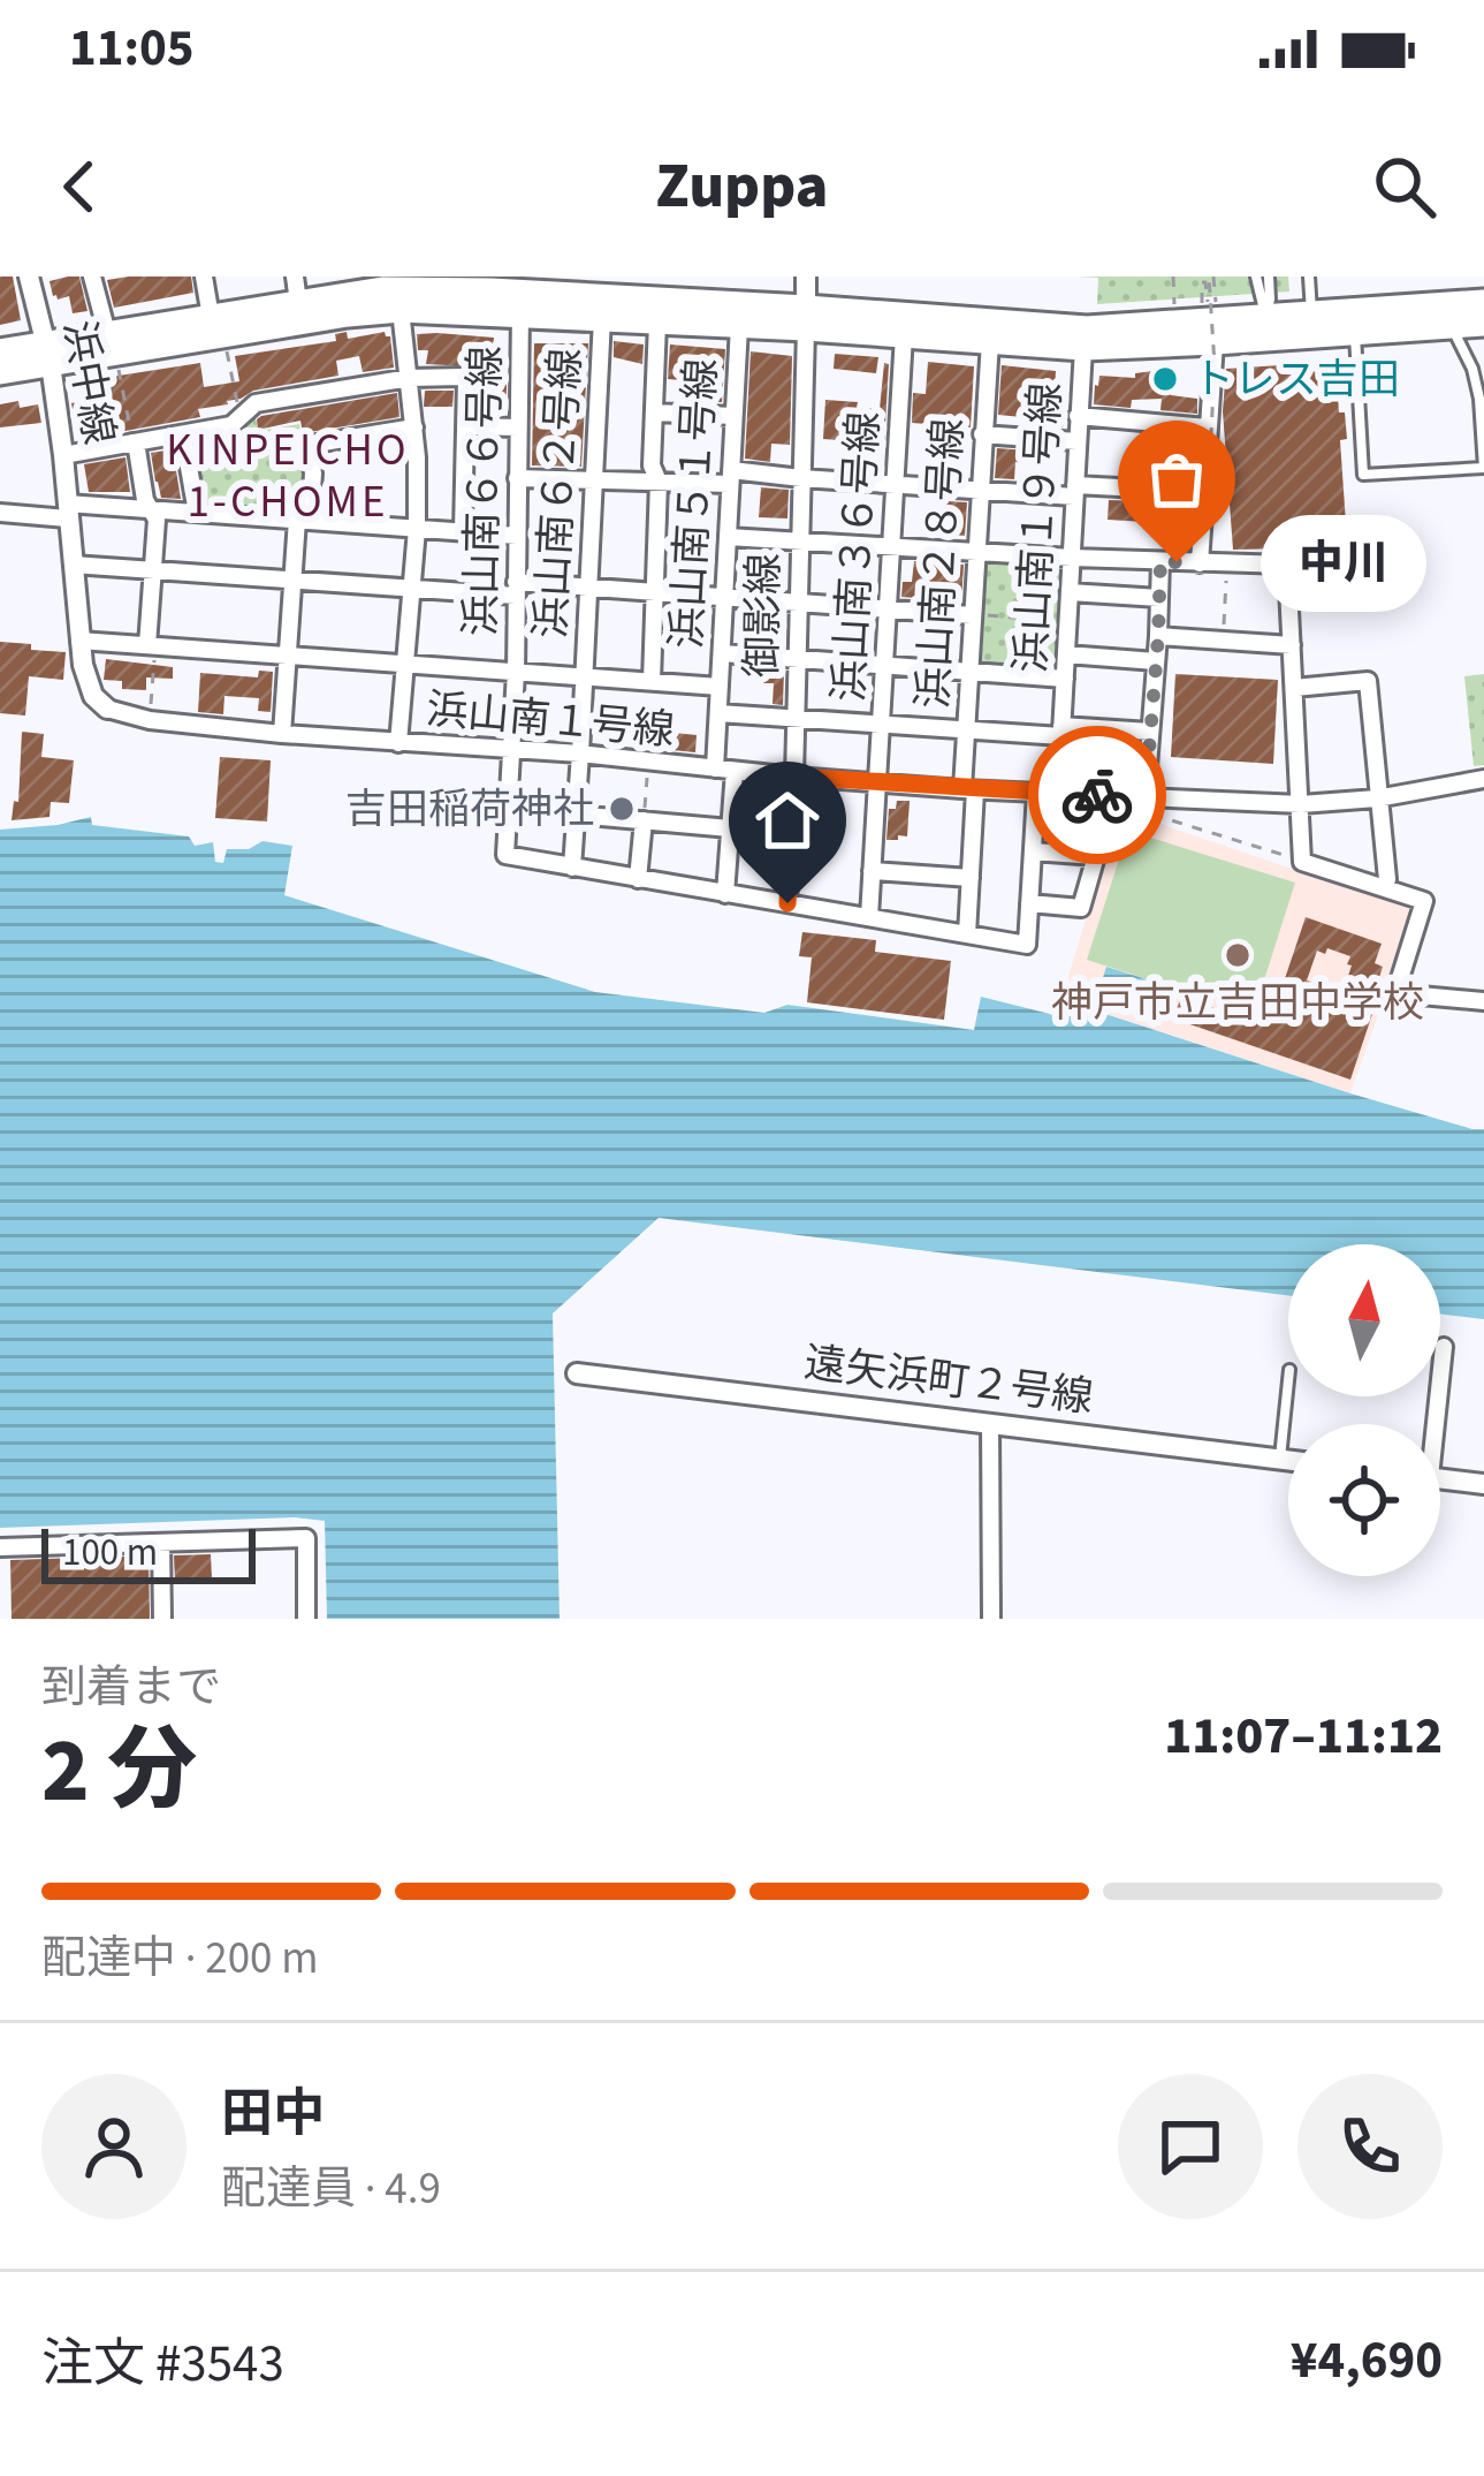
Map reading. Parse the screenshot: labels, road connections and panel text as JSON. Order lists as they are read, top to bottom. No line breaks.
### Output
{"streets":{"street":["浜中線","浜山南６６号線","浜山南６２号線","浜山南５１号線","浜山南１９号線","浜山南３６号線","浜山南２８号線","御影線","浜山南１号線","遠矢浜町２号線"]},"crossings":[["浜中線","浜山南１号線"],["浜山南６６号線","浜山南６２号線"],["浜山南６６号線","浜山南１号線"],["浜山南６２号線","浜山南１号線"],["浜山南５１号線","浜山南１号線"],["浜山南１９号線","浜山南１号線"],["浜山南３６号線","浜山南１号線"],["浜山南２８号線","浜山南１号線"],["御影線","浜山南１号線"]],"districts":["KINPEICHO 1-CHOME"],"places":["トレス吉田","中川","吉田稲荷神社","神戸市立吉田中学校"],"scale_bar":"100 m","north":"top","page":{"status":"11:05","header":"Zuppa","bubble":"中川","scale":"100 m","heading":["2 分","到着まで","11:07–11:12"],"panel":["田中","配達員 · 4.9","注文 #3543","¥4,690"],"bar":"配達中 · 200 m"}}
